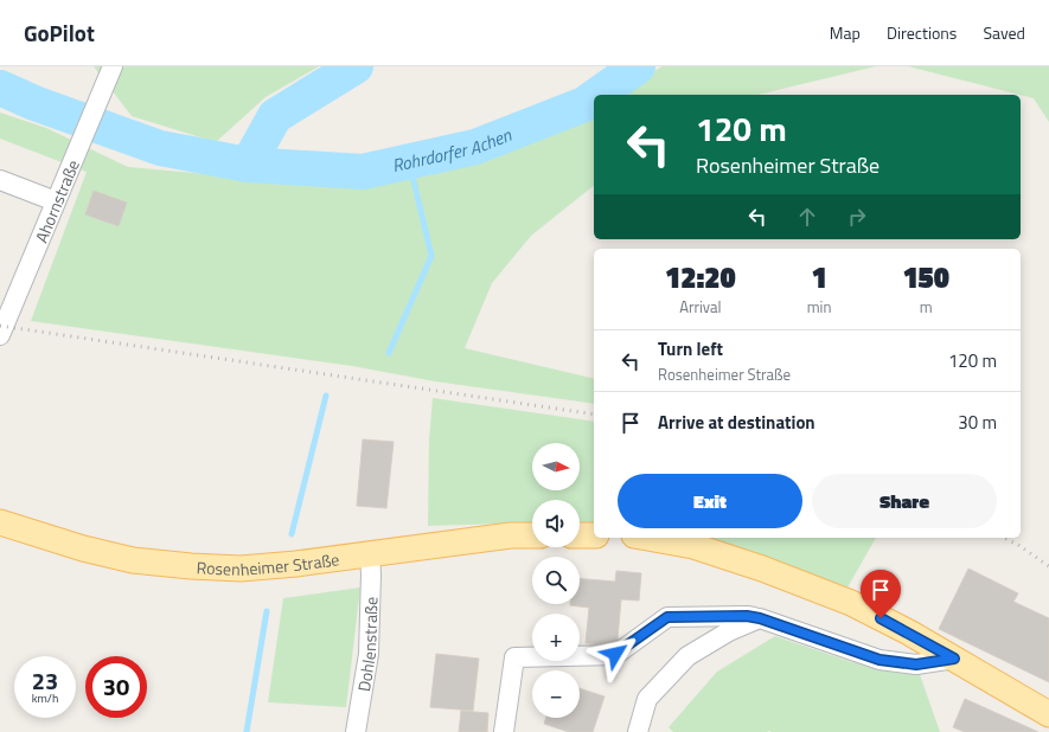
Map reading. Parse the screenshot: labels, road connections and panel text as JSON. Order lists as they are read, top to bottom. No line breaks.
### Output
{"streets":{"main road":["Rosenheimer Straße"],"street":["Ahornstraße","Dohlenstraße"]},"crossings":[["Rosenheimer Straße","Dohlenstraße"]],"water":["Rohrdorfer Achen"],"north":"right","page":{"header":"GoPilot","nav":["Map","Directions","Saved"],"turn":["120 m","Rosenheimer Straße"],"eta":["12:20","Arrival","1","min","150","m"],"list":[{"name":"Turn left","note":"Rosenheimer Straße","value":"120 m"},{"name":"Arrive at destination","value":"30 m"}],"map_buttons":["+","−"],"buttons":["Exit","Share"],"speed":"23 km/h","limit":"30"}}
